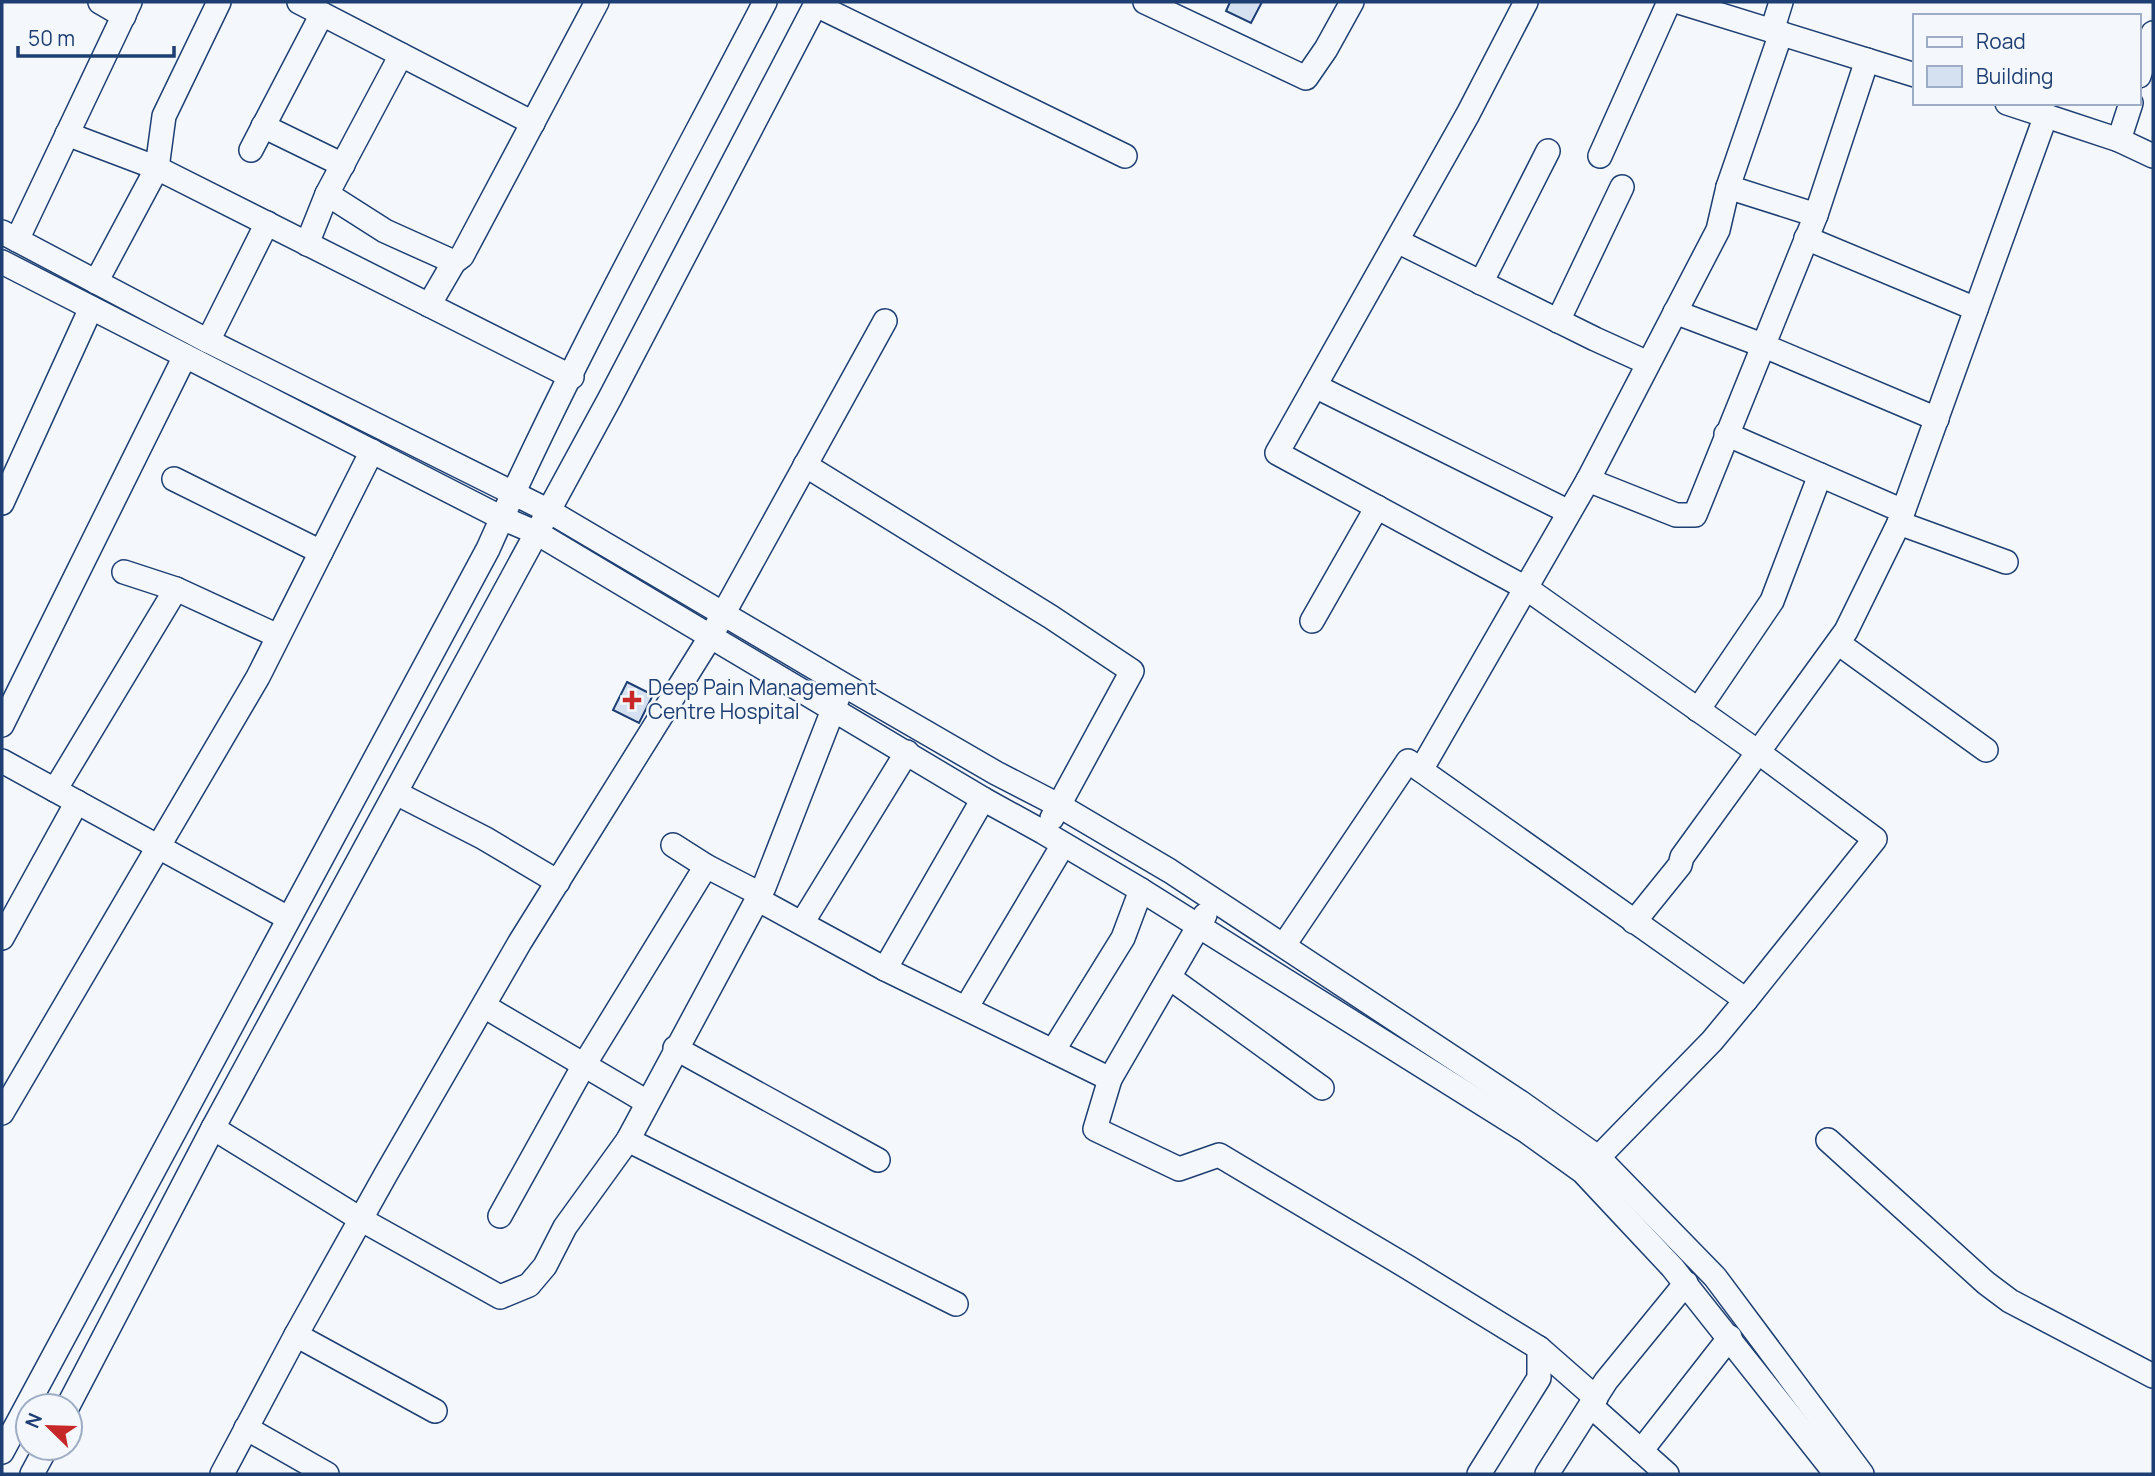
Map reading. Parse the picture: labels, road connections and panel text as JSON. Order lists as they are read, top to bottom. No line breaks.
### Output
{"places":{"health":["Deep Pain Management Centre Hospital"]},"legend":["Road","Building"],"scale_bar":"50 m","north":"top left"}
